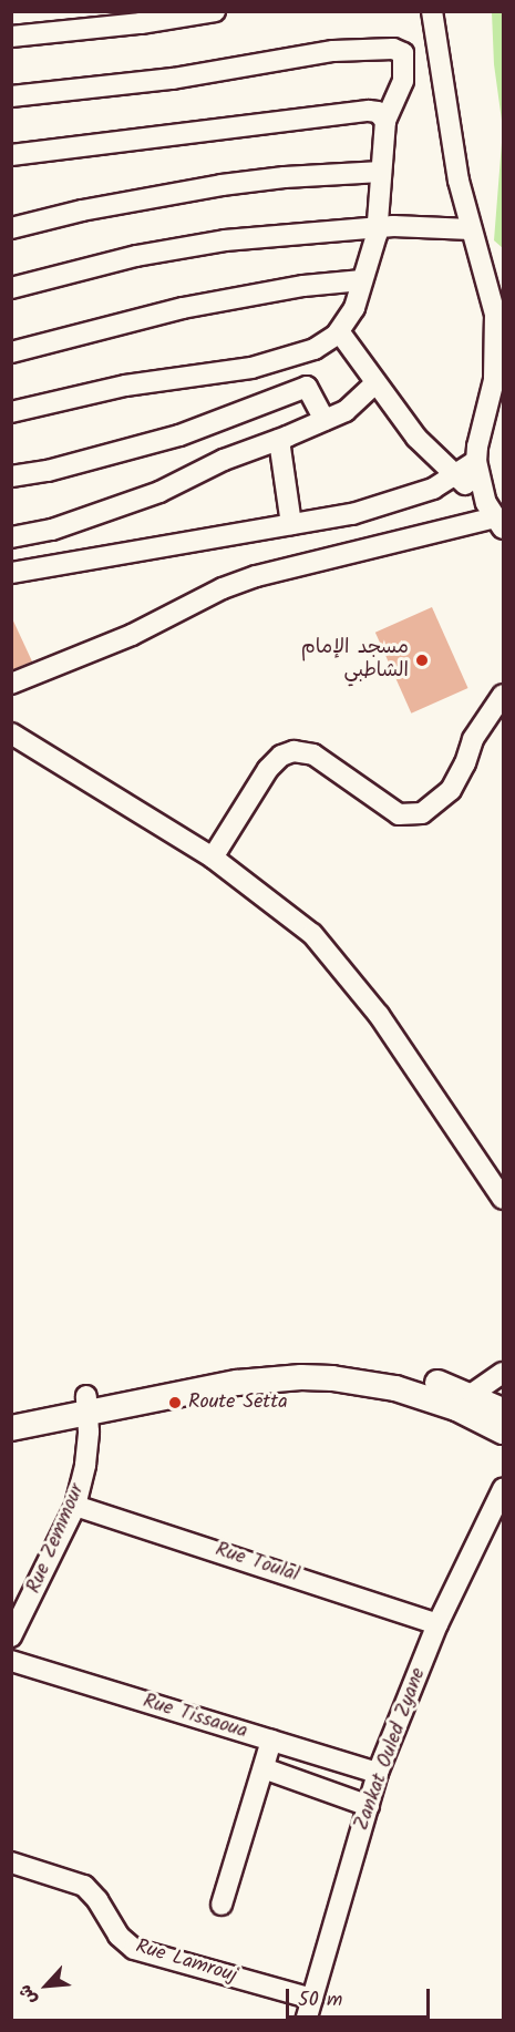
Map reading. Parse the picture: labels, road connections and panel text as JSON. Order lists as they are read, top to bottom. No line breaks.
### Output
{"streets":{"street":["Rue Zemmour","Rue Toulal","Rue Tissaoua","Zankat Ouled Zyane","Rue Lamrouj"]},"crossings":[["Rue Zemmour","Rue Toulal"],["Rue Toulal","Zankat Ouled Zyane"],["Rue Tissaoua","Zankat Ouled Zyane"],["Zankat Ouled Zyane","Rue Lamrouj"]],"places":["مسجد الإمام الشاطبي","Route Setta"],"scale_bar":"50 m","north":"bottom left"}
